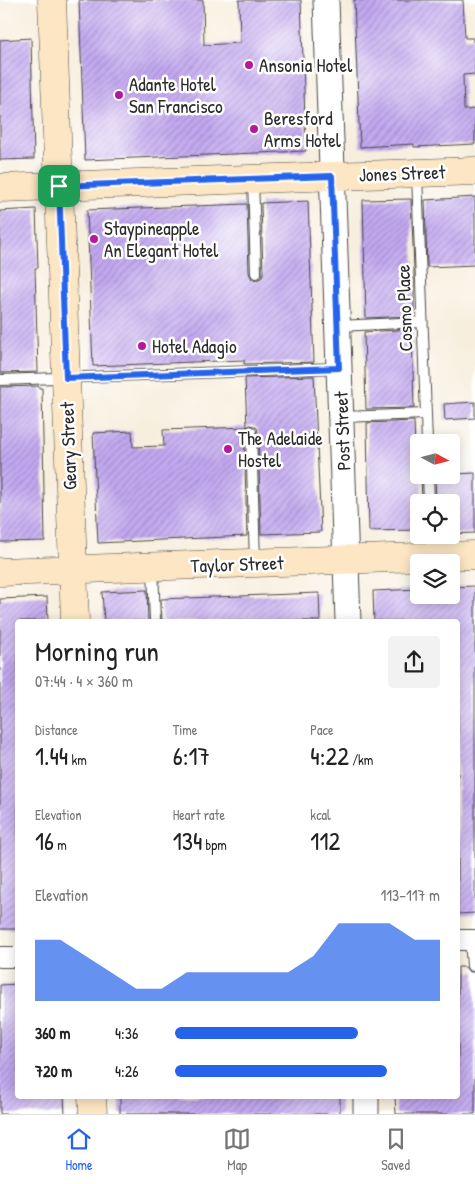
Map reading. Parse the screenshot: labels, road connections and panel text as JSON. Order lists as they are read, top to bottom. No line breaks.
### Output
{"streets":{"main road":["Jones Street","Geary Street","Taylor Street"],"street":["Post Street"],"lane":["Cosmo Place"]},"crossings":[["Jones Street","Cosmo Place"],["Jones Street","Post Street"],["Jones Street","Geary Street"],["Post Street","Taylor Street"],["Geary Street","Taylor Street"]],"places":["Ansonia Hotel","Adante Hotel San Francisco","Beresford Arms Hotel","Staypineapple An Elegant Hotel","Hotel Adagio","The Adelaide Hostel"],"north":"right","page":{"heading":["Morning run","07:44 · 4 × 360 m"],"stats":[["Distance","1.44 km"],["Time","6:17"],["Pace","4:22 /km"],["Elevation","16 m"],["Heart rate","134 bpm"],["kcal","112"]],"chart":["Elevation","113–117 m"],"list":[{"name":"360 m","note":"4:36"},{"name":"720 m","note":"4:26"}],"tabs":["Home","Map","Saved"]}}
